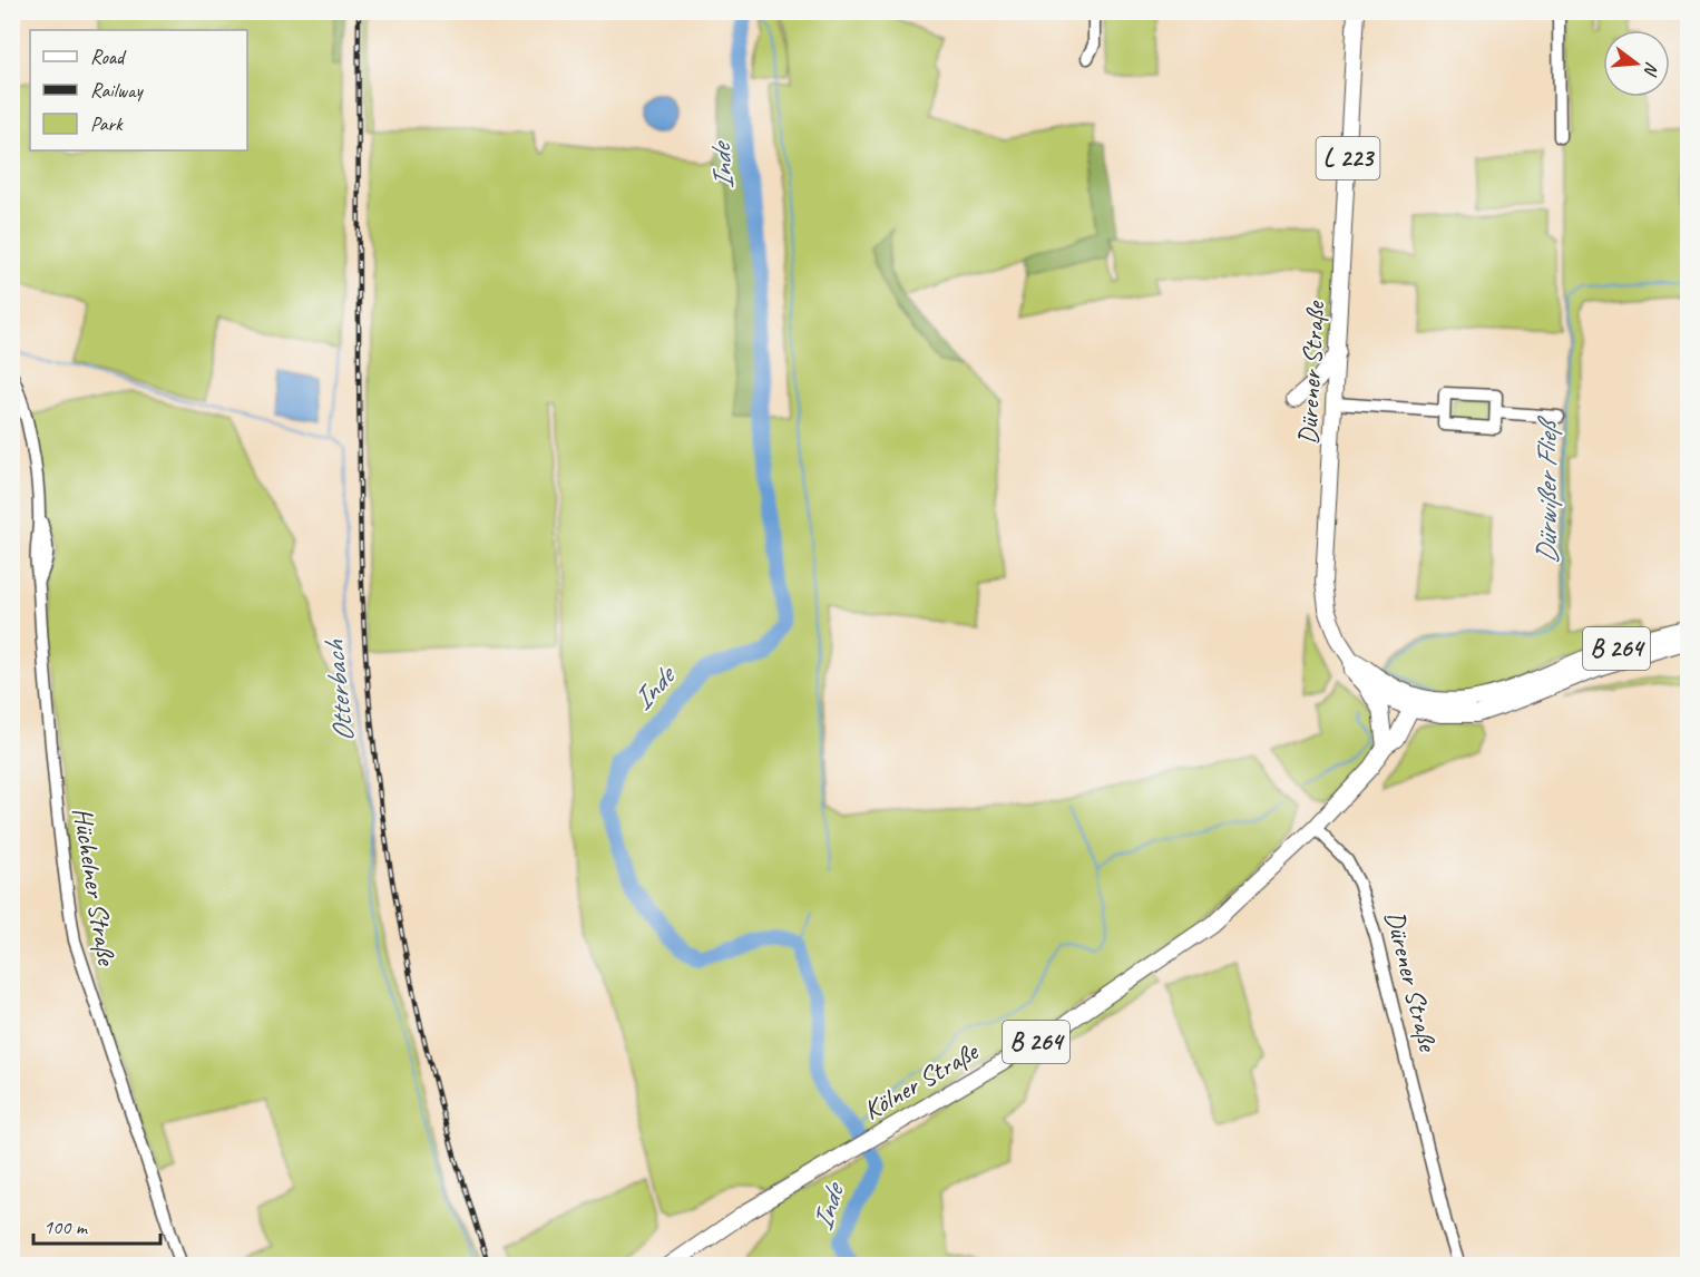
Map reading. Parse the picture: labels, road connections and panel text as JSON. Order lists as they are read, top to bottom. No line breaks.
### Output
{"streets":{"main road":["L 223","Dürener Straße","B 264","Kölner Straße"],"street":["Hüchelner Straße"]},"crossings":[["L 223","Dürener Straße"],["L 223","B 264"],["Dürener Straße","B 264"],["Dürener Straße","Kölner Straße"],["B 264","Kölner Straße"]],"water":["Inde","Dürwißer Fließ","Otterbach"],"legend":["Road","Railway","Park"],"scale_bar":"100 m","north":"right"}
